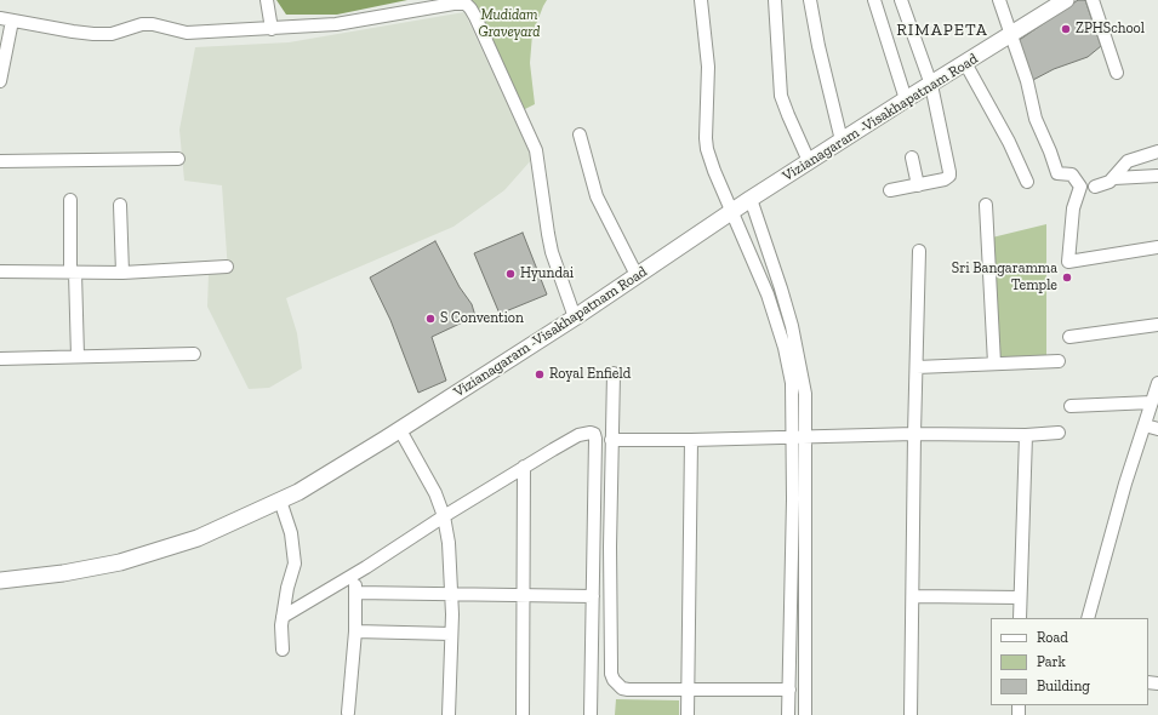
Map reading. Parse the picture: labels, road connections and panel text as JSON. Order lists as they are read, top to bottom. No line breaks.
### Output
{"streets":{"main road":["Vizianagaram -Visakhapatnam Road"]},"districts":["RIMAPETA"],"parks":["Mudidam Graveyard"],"places":["ZPHSchool","Hyundai","Sri Bangaramma Temple","S Convention","Royal Enfield"],"legend":["Road","Park","Building"]}
